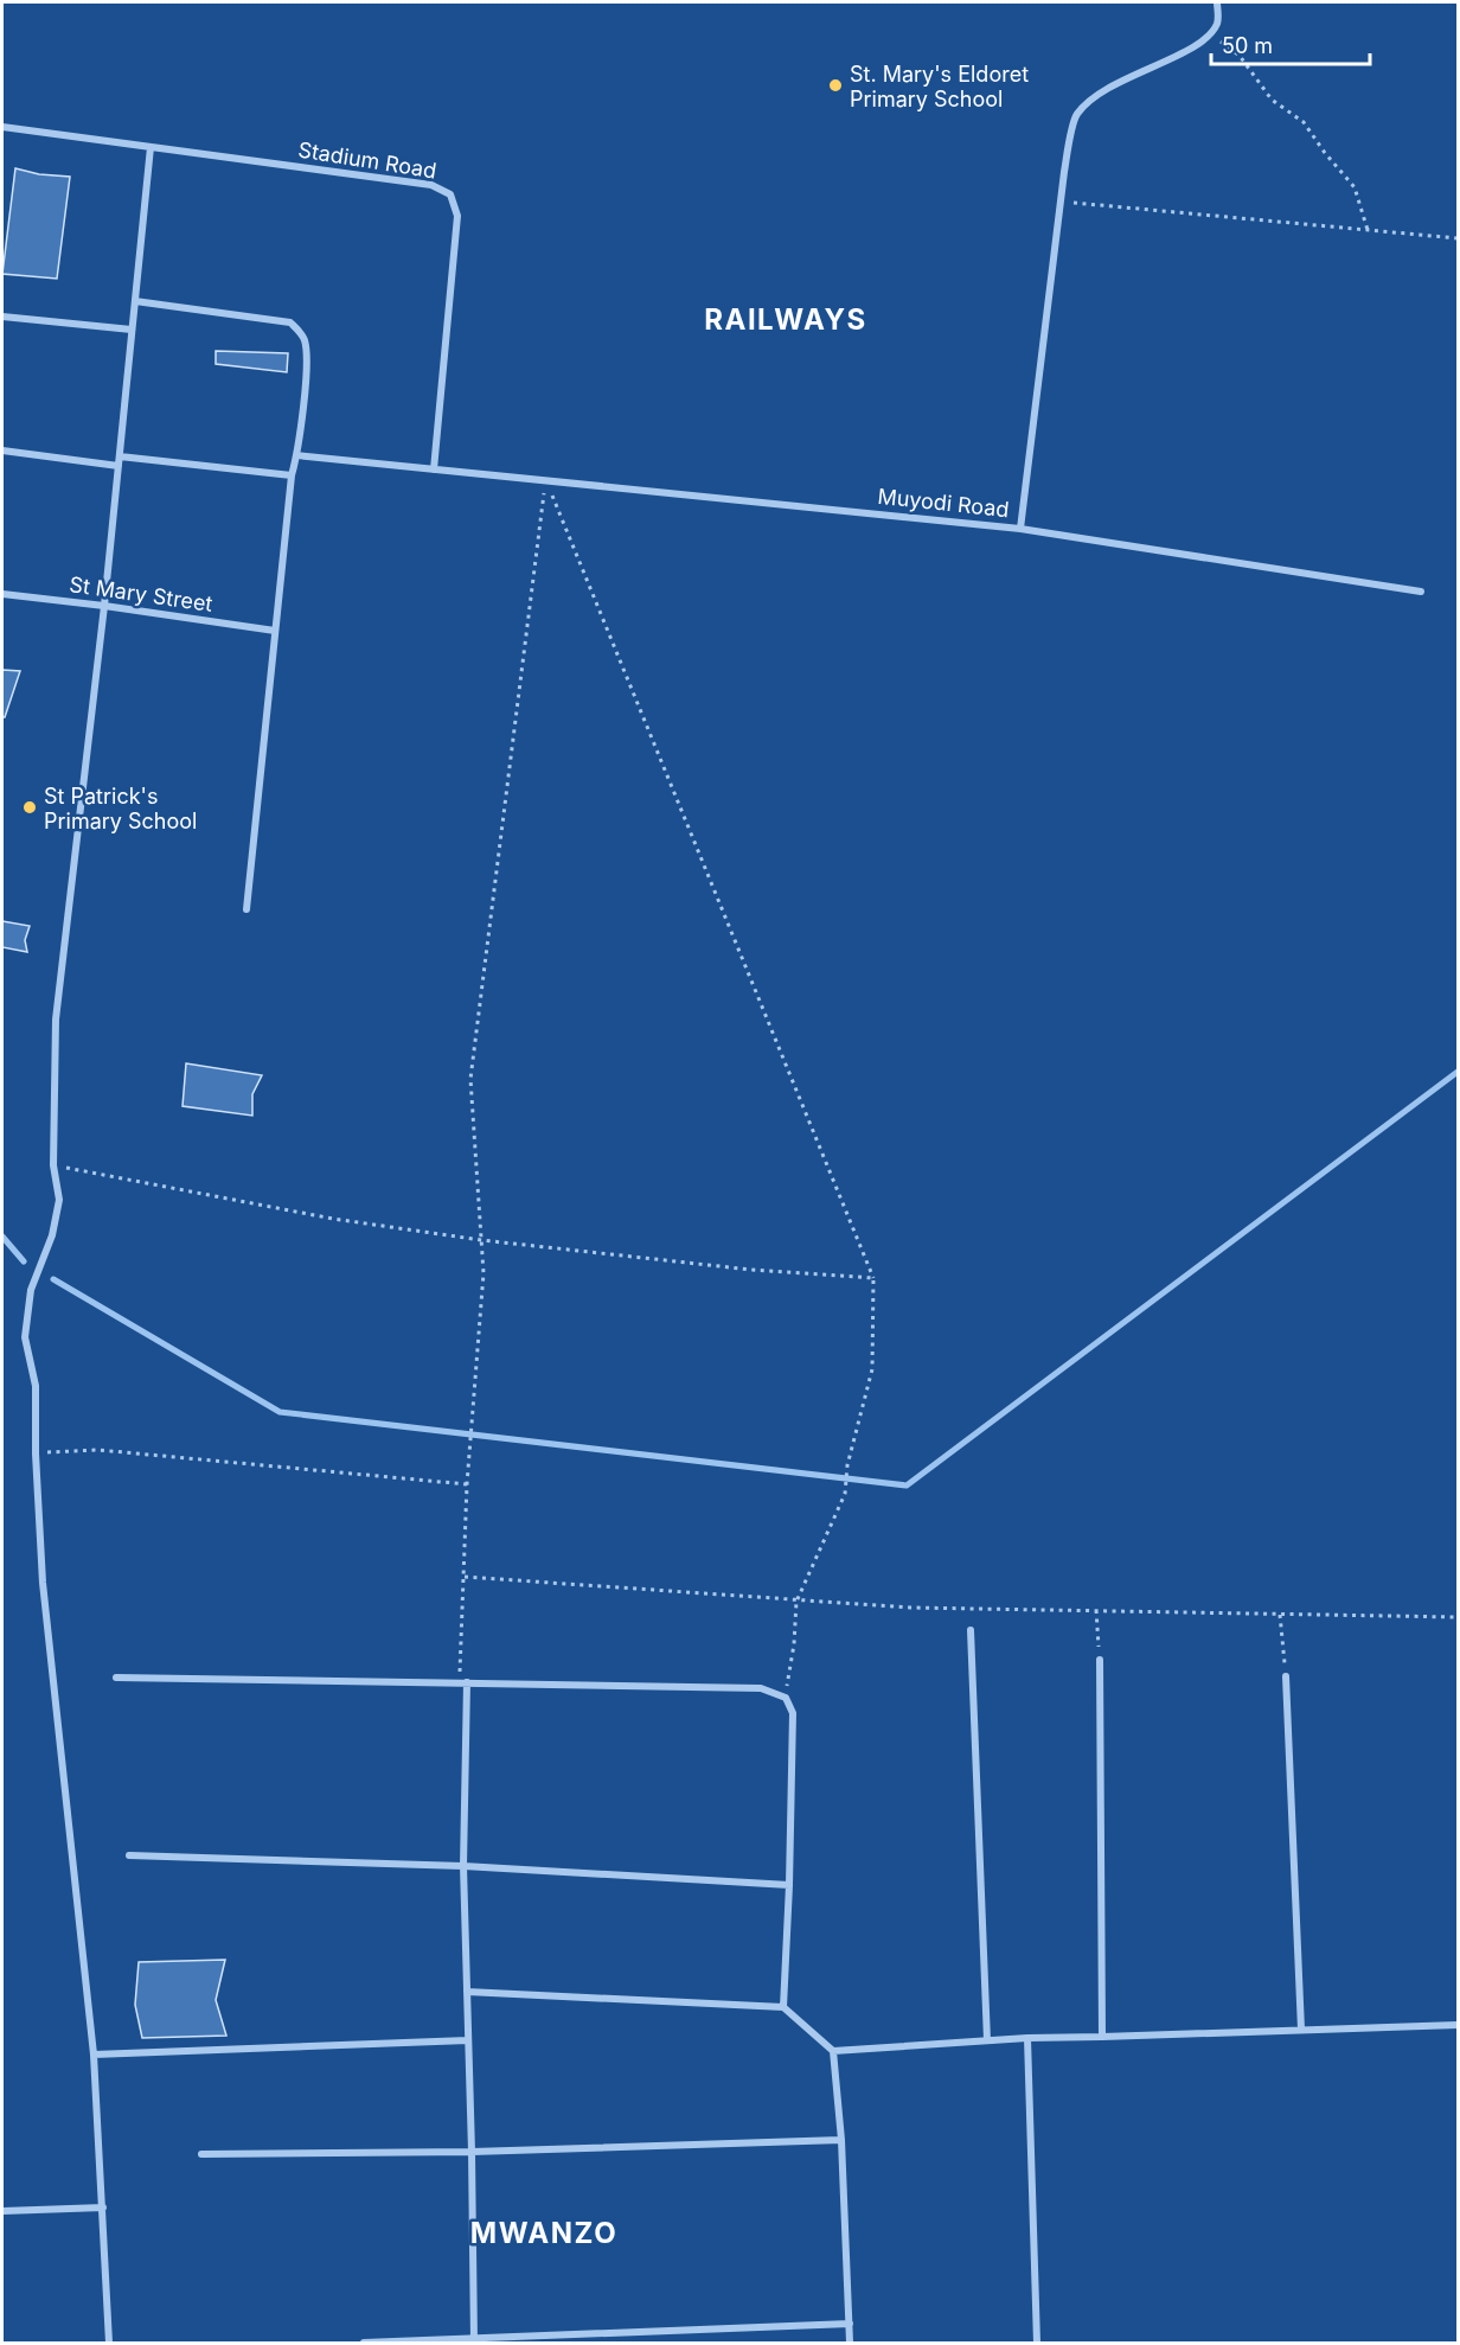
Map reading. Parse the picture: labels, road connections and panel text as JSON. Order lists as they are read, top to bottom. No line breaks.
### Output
{"streets":{"street":["Stadium Road","Muyodi Road","St Mary Street"]},"crossings":[["Stadium Road","Muyodi Road"]],"districts":["RAILWAYS","MWANZO"],"places":["St. Mary's Eldoret Primary School","St Patrick's Primary School"],"scale_bar":"50 m"}
